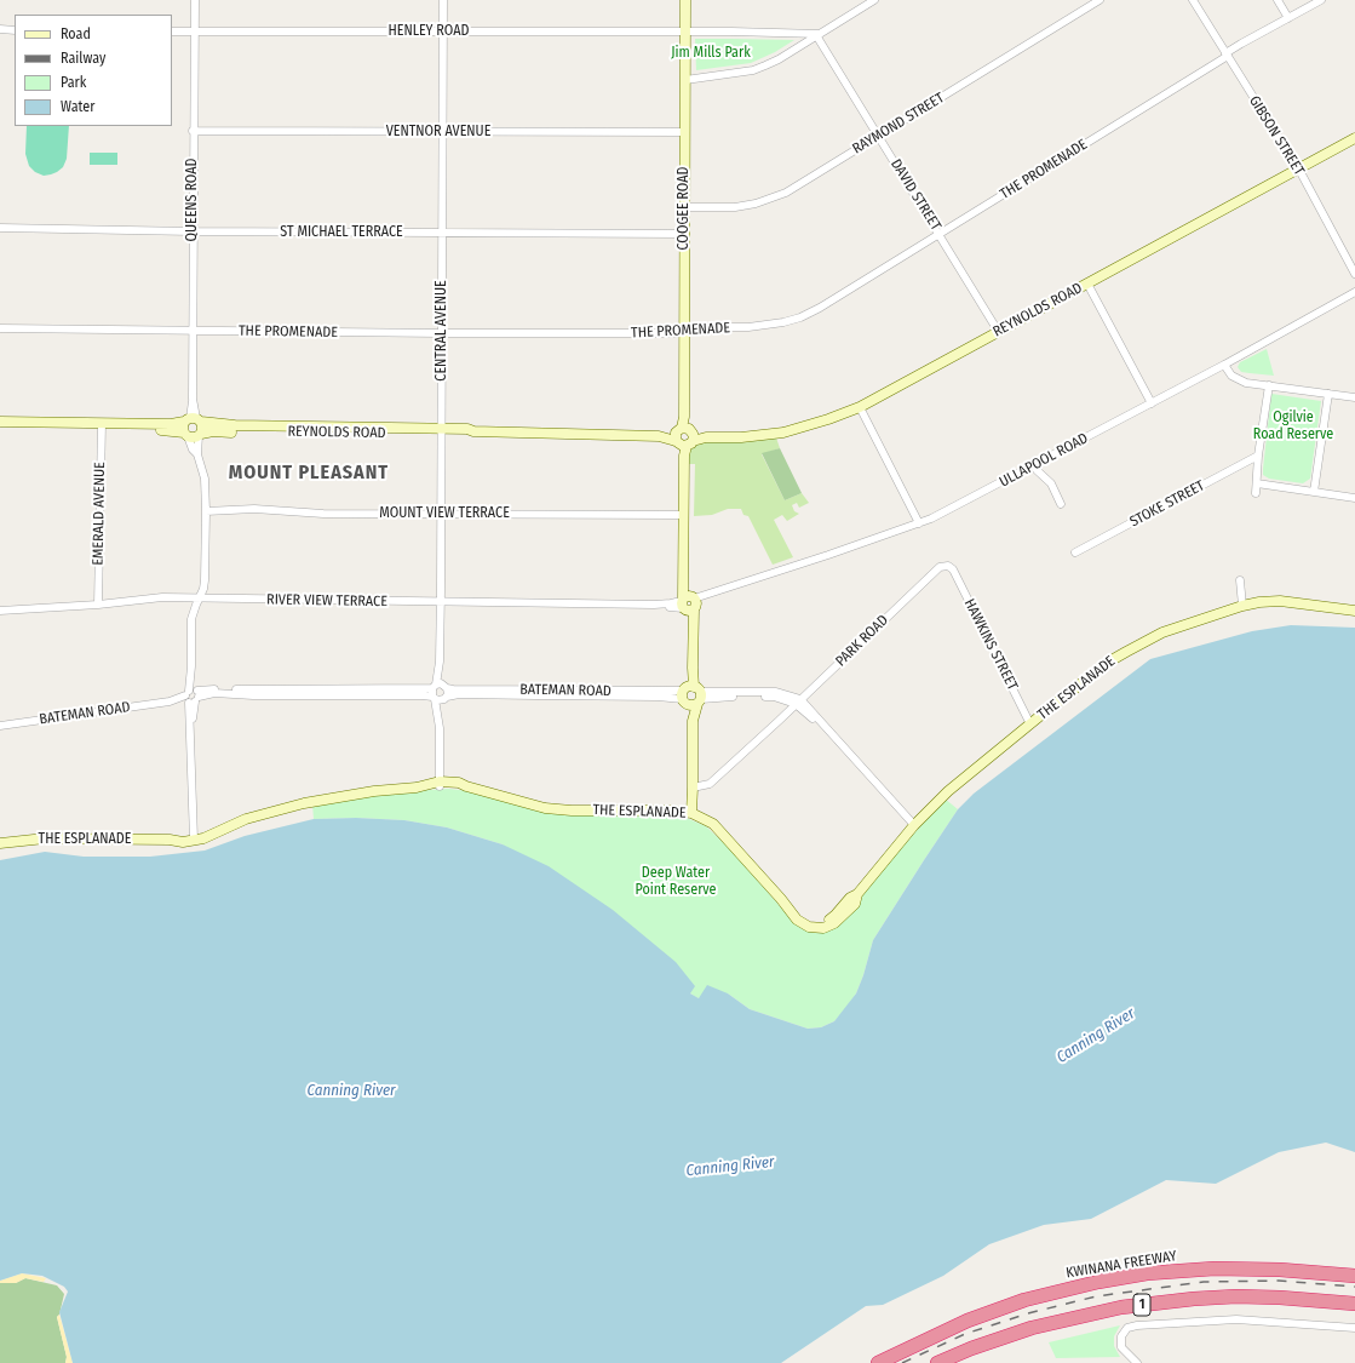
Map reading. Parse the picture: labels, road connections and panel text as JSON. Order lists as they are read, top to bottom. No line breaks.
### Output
{"streets":{"highway":["KWINANA FREEWAY","1"],"street":["HENLEY ROAD","RAYMOND STREET","VENTNOR AVENUE","GIBSON STREET","THE PROMENADE","DAVID STREET","QUEENS ROAD","COOGEE ROAD","ST MICHAEL TERRACE","REYNOLDS ROAD","CENTRAL AVENUE","ULLAPOOL ROAD","STOKE STREET","EMERALD AVENUE","MOUNT VIEW TERRACE","RIVER VIEW TERRACE","PARK ROAD","HAWKINS STREET","THE ESPLANADE","BATEMAN ROAD"]},"crossings":[["HENLEY ROAD","DAVID STREET"],["HENLEY ROAD","QUEENS ROAD"],["HENLEY ROAD","COOGEE ROAD"],["HENLEY ROAD","CENTRAL AVENUE"],["RAYMOND STREET","DAVID STREET"],["RAYMOND STREET","COOGEE ROAD"],["VENTNOR AVENUE","QUEENS ROAD"],["VENTNOR AVENUE","COOGEE ROAD"],["VENTNOR AVENUE","CENTRAL AVENUE"],["GIBSON STREET","THE PROMENADE"],["GIBSON STREET","REYNOLDS ROAD"],["THE PROMENADE","DAVID STREET"],["THE PROMENADE","QUEENS ROAD"],["THE PROMENADE","COOGEE ROAD"],["THE PROMENADE","CENTRAL AVENUE"],["DAVID STREET","REYNOLDS ROAD"],["QUEENS ROAD","ST MICHAEL TERRACE"],["QUEENS ROAD","REYNOLDS ROAD"],["COOGEE ROAD","ST MICHAEL TERRACE"],["COOGEE ROAD","REYNOLDS ROAD"],["COOGEE ROAD","ULLAPOOL ROAD"],["COOGEE ROAD","MOUNT VIEW TERRACE"],["COOGEE ROAD","RIVER VIEW TERRACE"],["COOGEE ROAD","PARK ROAD"],["COOGEE ROAD","THE ESPLANADE"],["COOGEE ROAD","BATEMAN ROAD"],["ST MICHAEL TERRACE","CENTRAL AVENUE"],["REYNOLDS ROAD","CENTRAL AVENUE"],["REYNOLDS ROAD","EMERALD AVENUE"],["CENTRAL AVENUE","MOUNT VIEW TERRACE"],["CENTRAL AVENUE","RIVER VIEW TERRACE"],["CENTRAL AVENUE","THE ESPLANADE"],["CENTRAL AVENUE","BATEMAN ROAD"],["ULLAPOOL ROAD","RIVER VIEW TERRACE"],["EMERALD AVENUE","RIVER VIEW TERRACE"],["PARK ROAD","HAWKINS STREET"],["PARK ROAD","BATEMAN ROAD"],["HAWKINS STREET","THE ESPLANADE"],["THE ESPLANADE","BATEMAN ROAD"]],"districts":["MOUNT PLEASANT"],"water":["Canning River"],"parks":["Jim Mills Park","Ogilvie Road Reserve","Deep Water Point Reserve"],"legend":["Road","Railway","Park","Water"]}
